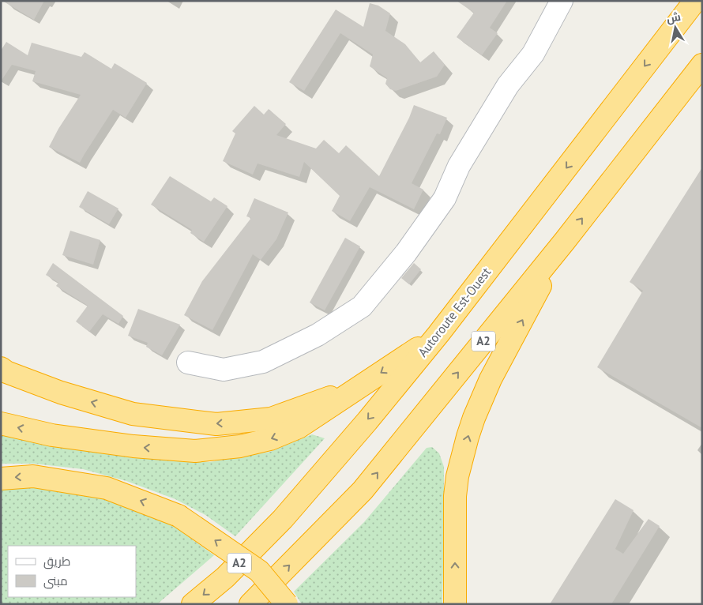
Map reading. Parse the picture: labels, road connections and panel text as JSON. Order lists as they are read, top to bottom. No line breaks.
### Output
{"streets":{"highway":["Autoroute Est-Ouest","A2"]},"legend":["طريق","مبنى"],"north":"top"}
